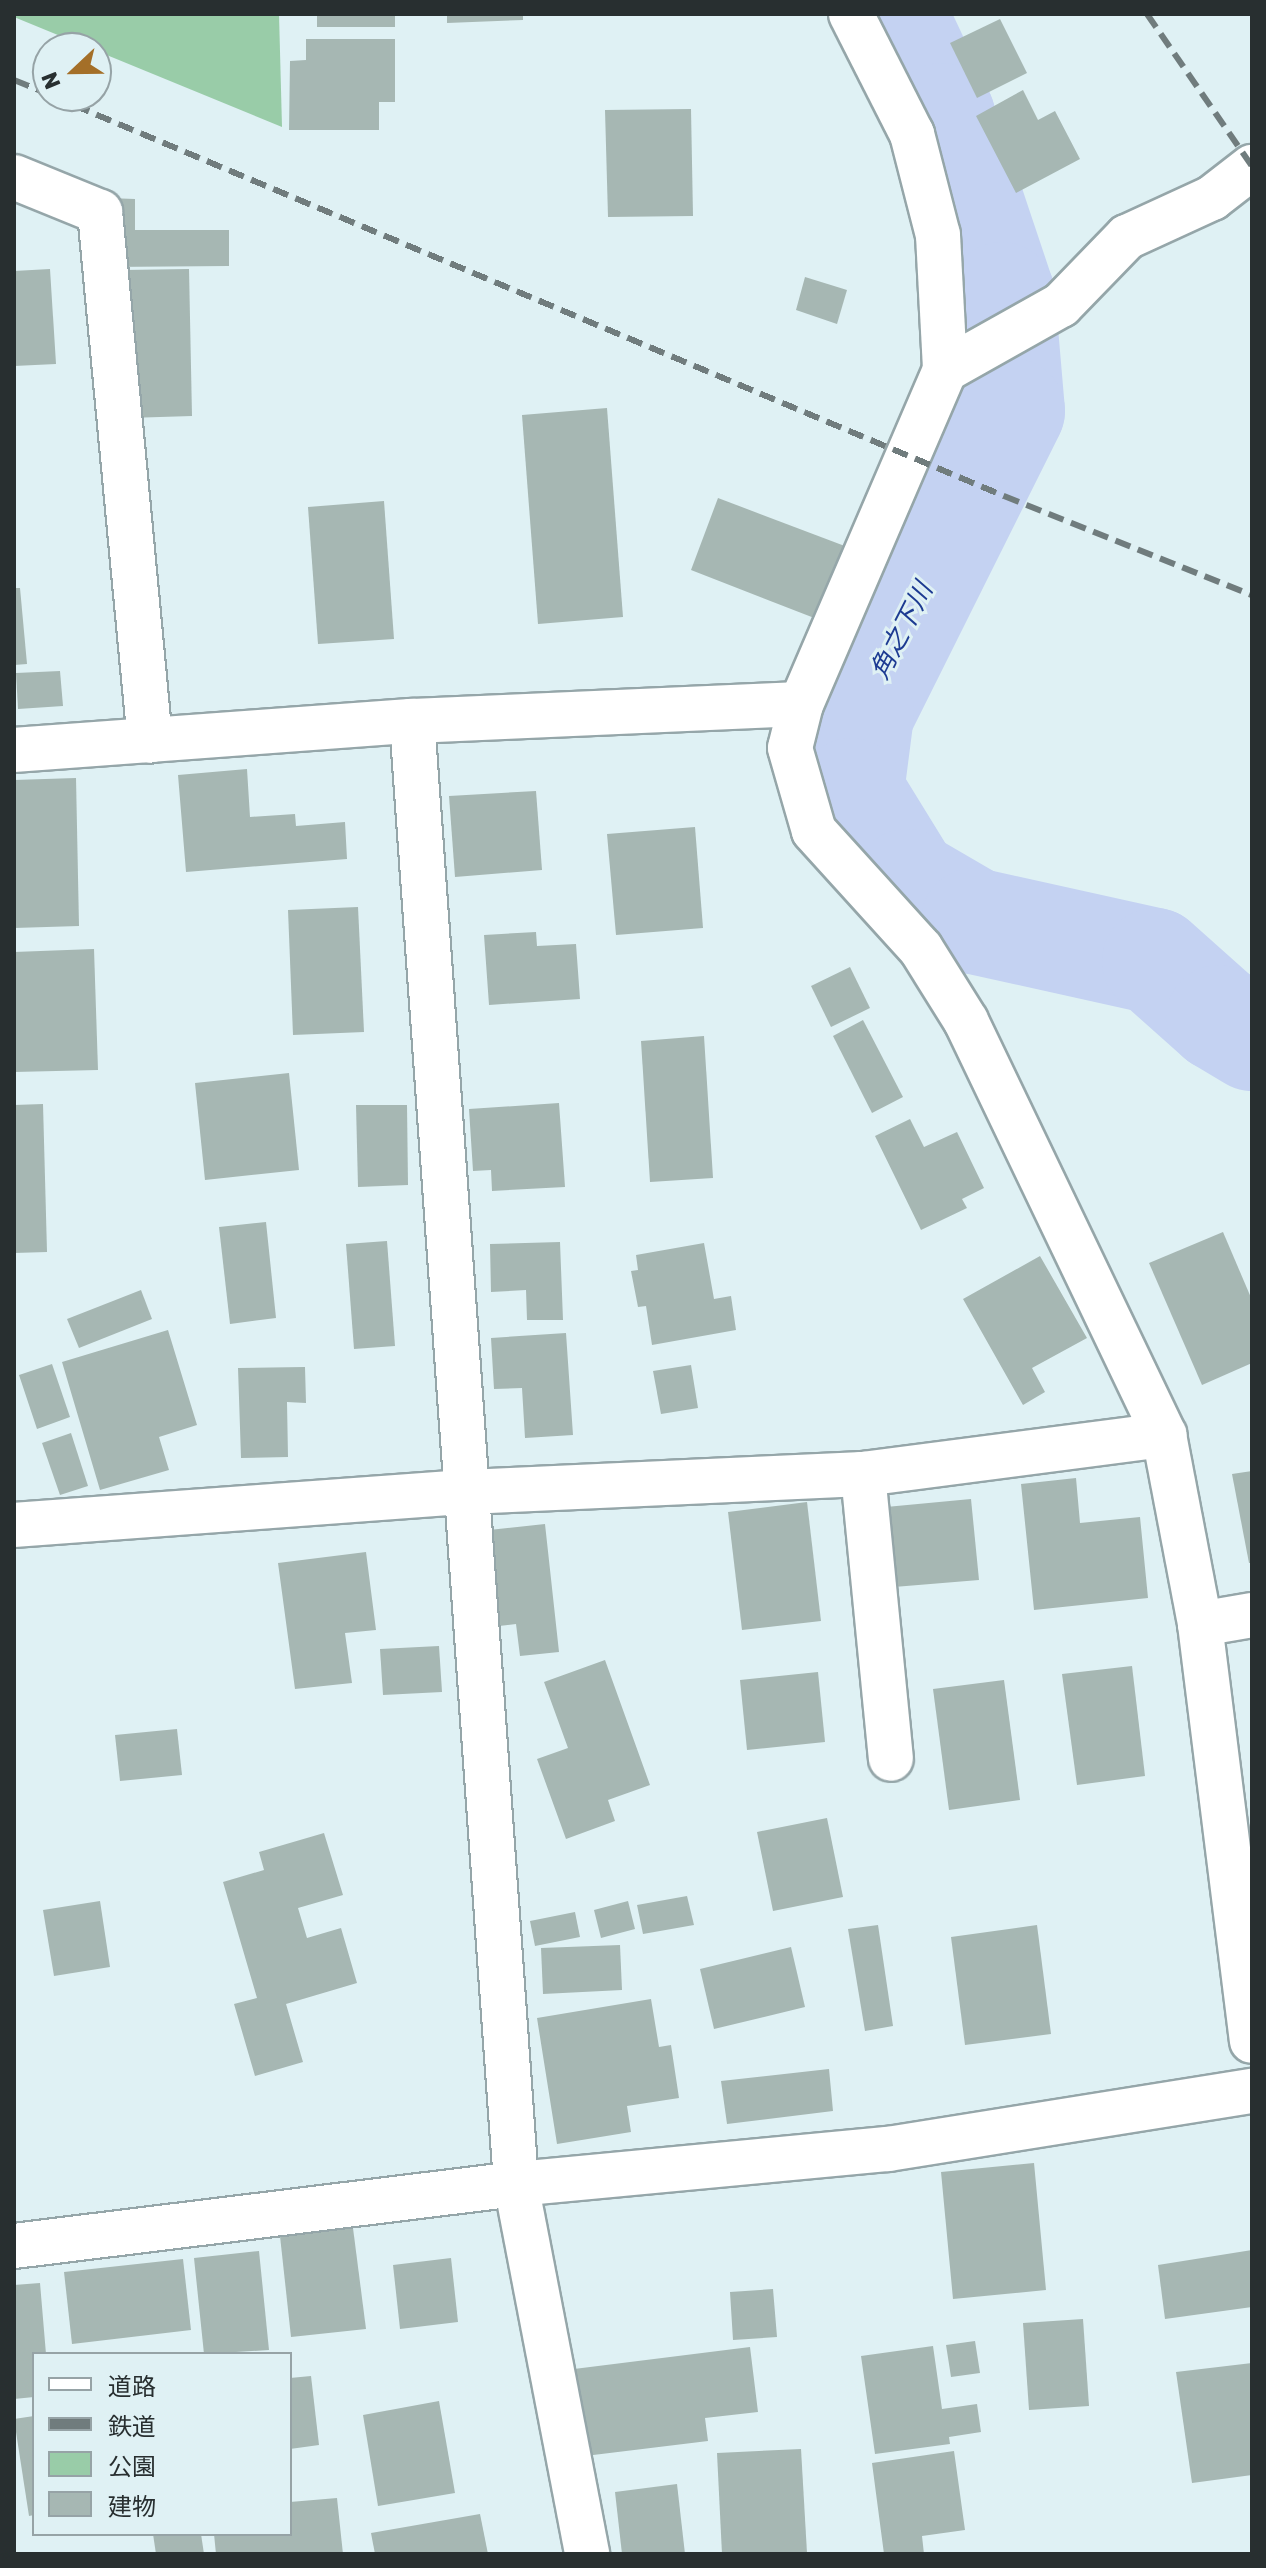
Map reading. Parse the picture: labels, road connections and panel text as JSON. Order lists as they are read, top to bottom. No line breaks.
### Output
{"water":["角之下川"],"legend":["道路","鉄道","公園","建物"],"north":"left"}
